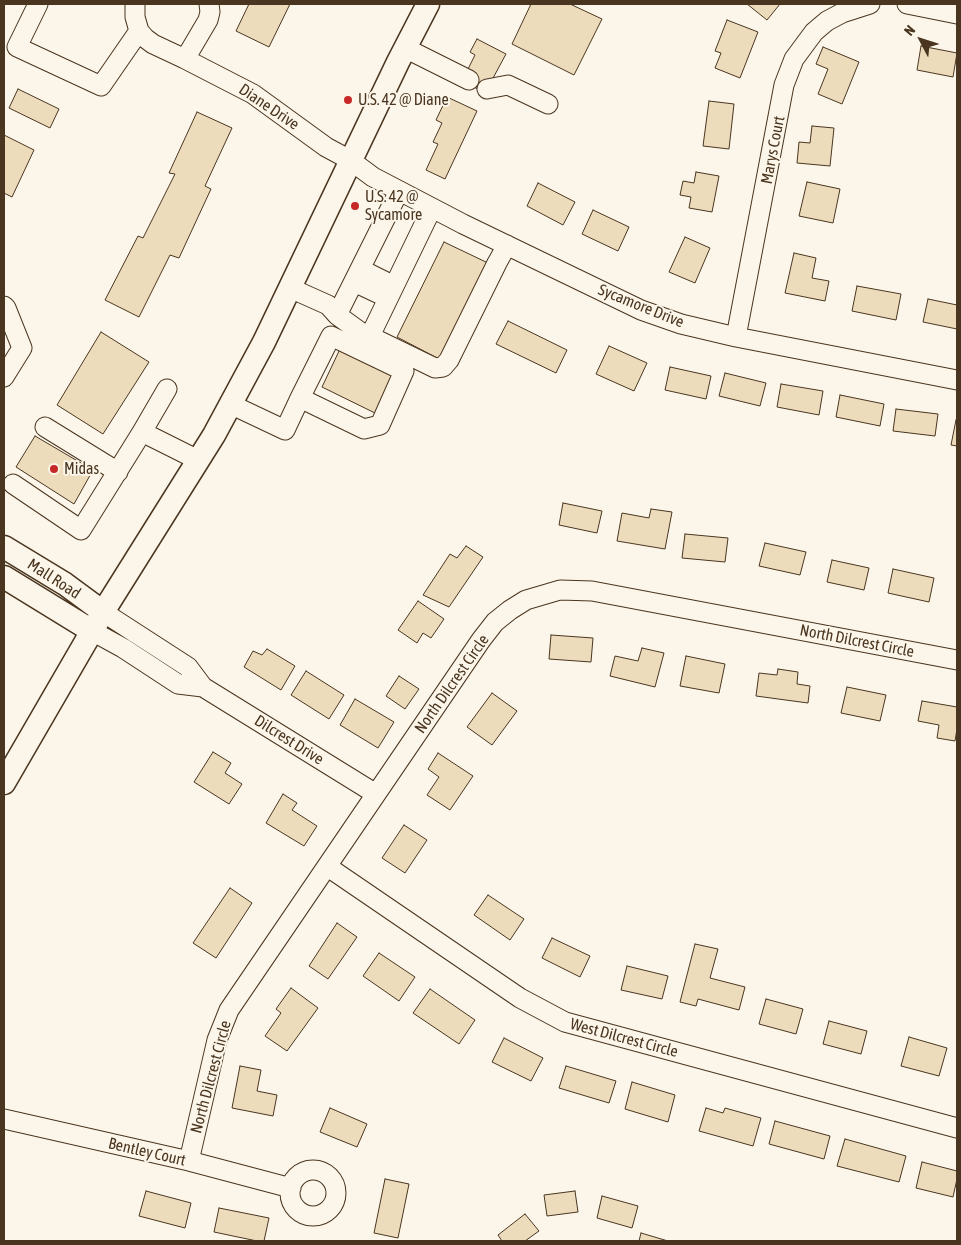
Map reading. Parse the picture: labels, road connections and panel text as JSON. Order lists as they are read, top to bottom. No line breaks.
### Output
{"streets":{"main road":["Mall Road"],"street":["Diane Drive","Marys Court","Sycamore Drive","North Dilcrest Circle","Dilcrest Drive","West Dilcrest Circle","Bentley Court"]},"crossings":[["Diane Drive","Sycamore Drive"],["Marys Court","Sycamore Drive"],["Mall Road","Dilcrest Drive"],["North Dilcrest Circle","Dilcrest Drive"],["North Dilcrest Circle","West Dilcrest Circle"],["North Dilcrest Circle","Bentley Court"]],"places":["U.S. 42 @ Diane","U.S. 42 @ Sycamore","Midas"],"north":"top left"}
